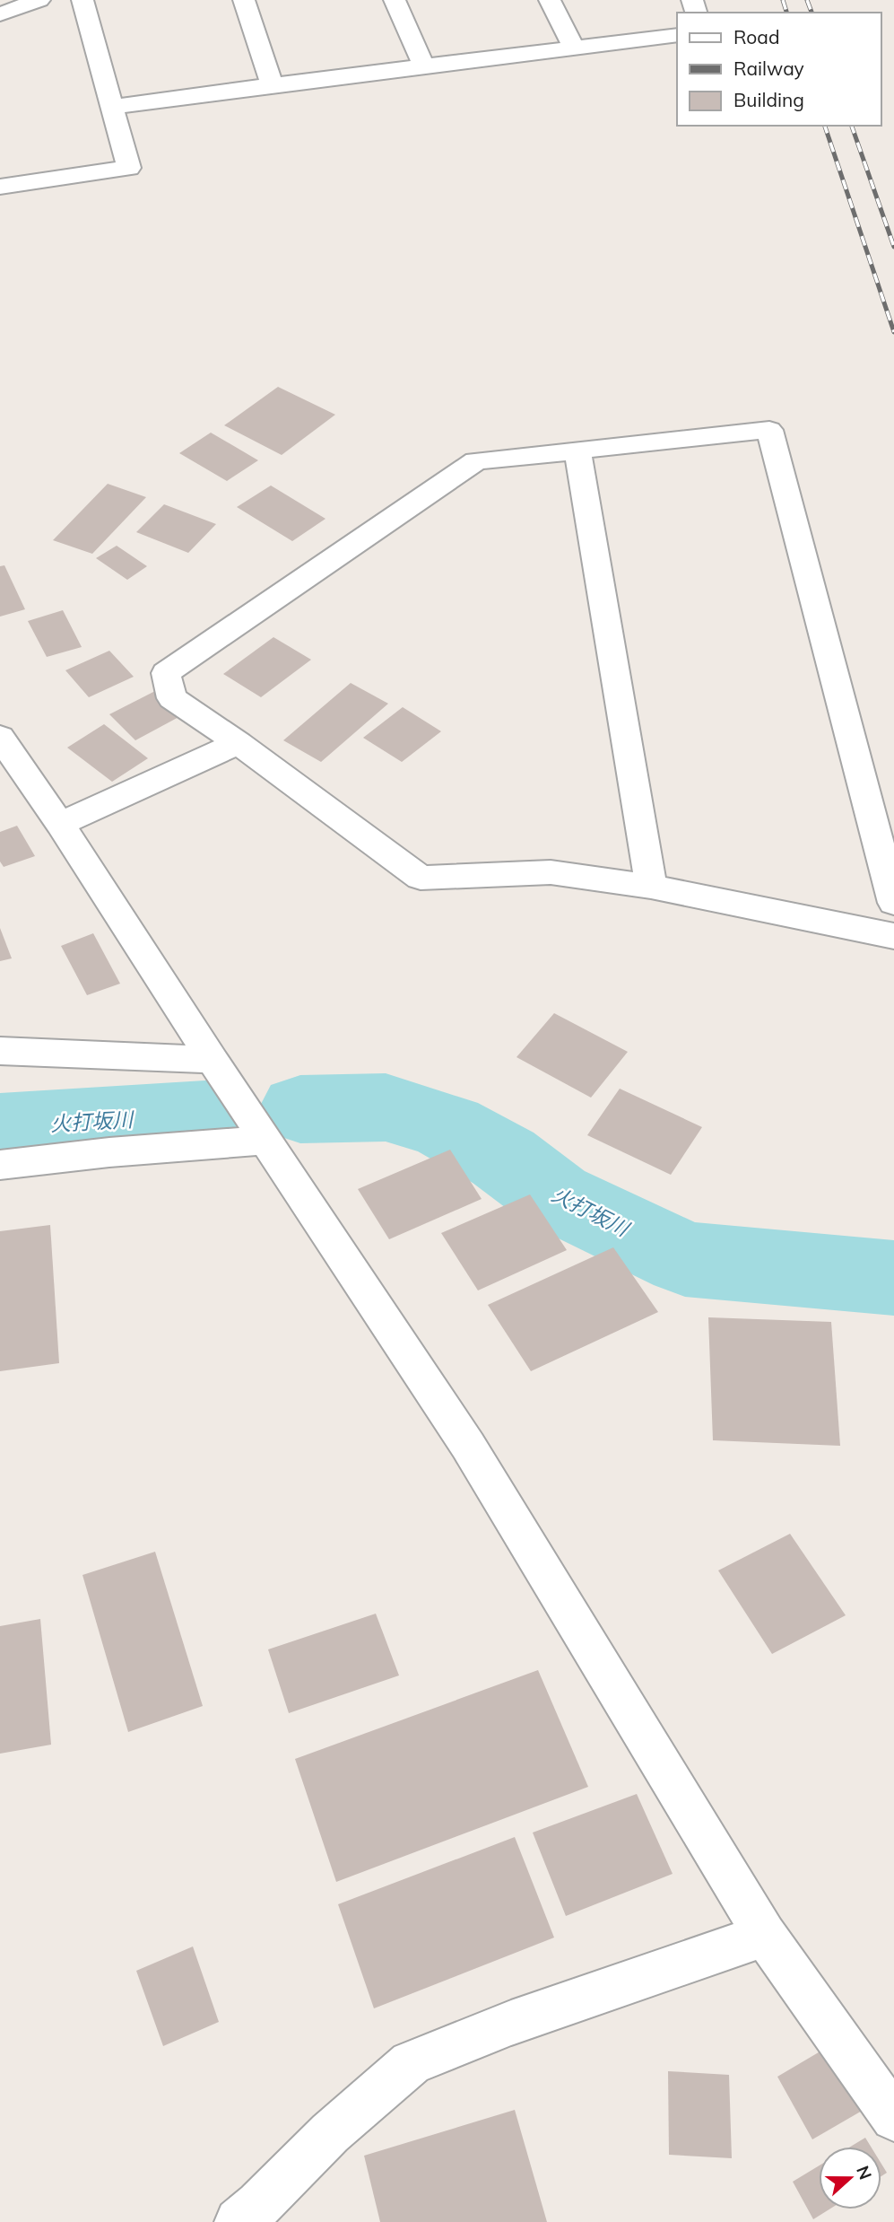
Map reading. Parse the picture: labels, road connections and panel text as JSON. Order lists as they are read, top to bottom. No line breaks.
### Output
{"water":["火打坂川"],"legend":["Road","Railway","Building"],"north":"right"}
